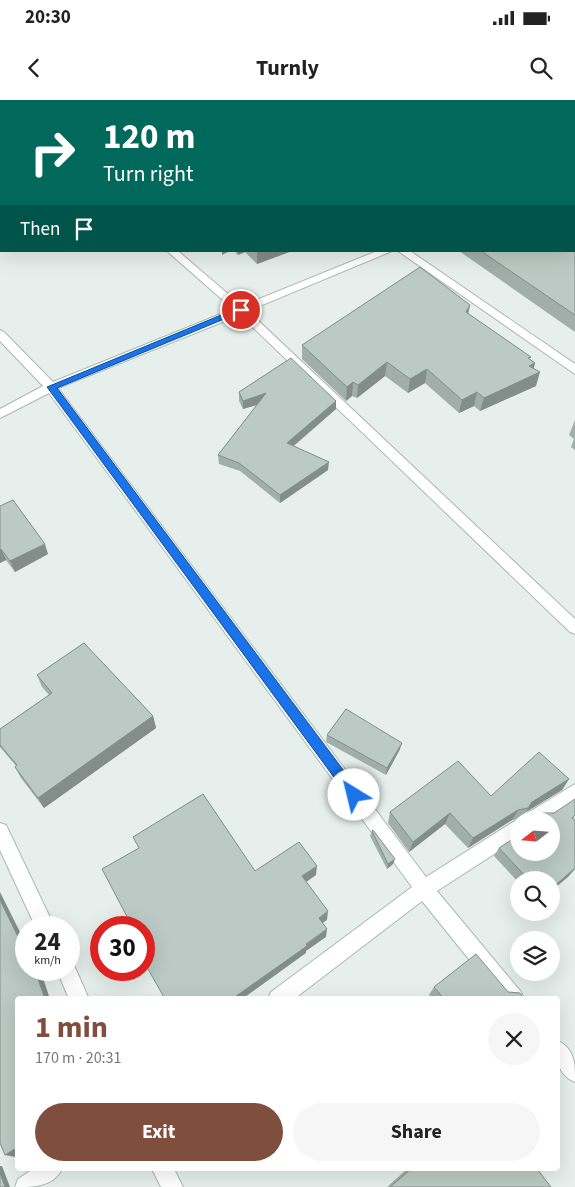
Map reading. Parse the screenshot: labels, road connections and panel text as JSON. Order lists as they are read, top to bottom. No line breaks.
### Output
{"north":"left","page":{"status":"20:30","header":"Turnly","turn":["120 m","Turn right"],"then":"Then","speed":"24 km/h","limit":"30","heading":["1 min","170 m · 20:31"],"buttons":["Exit","Share"]}}
